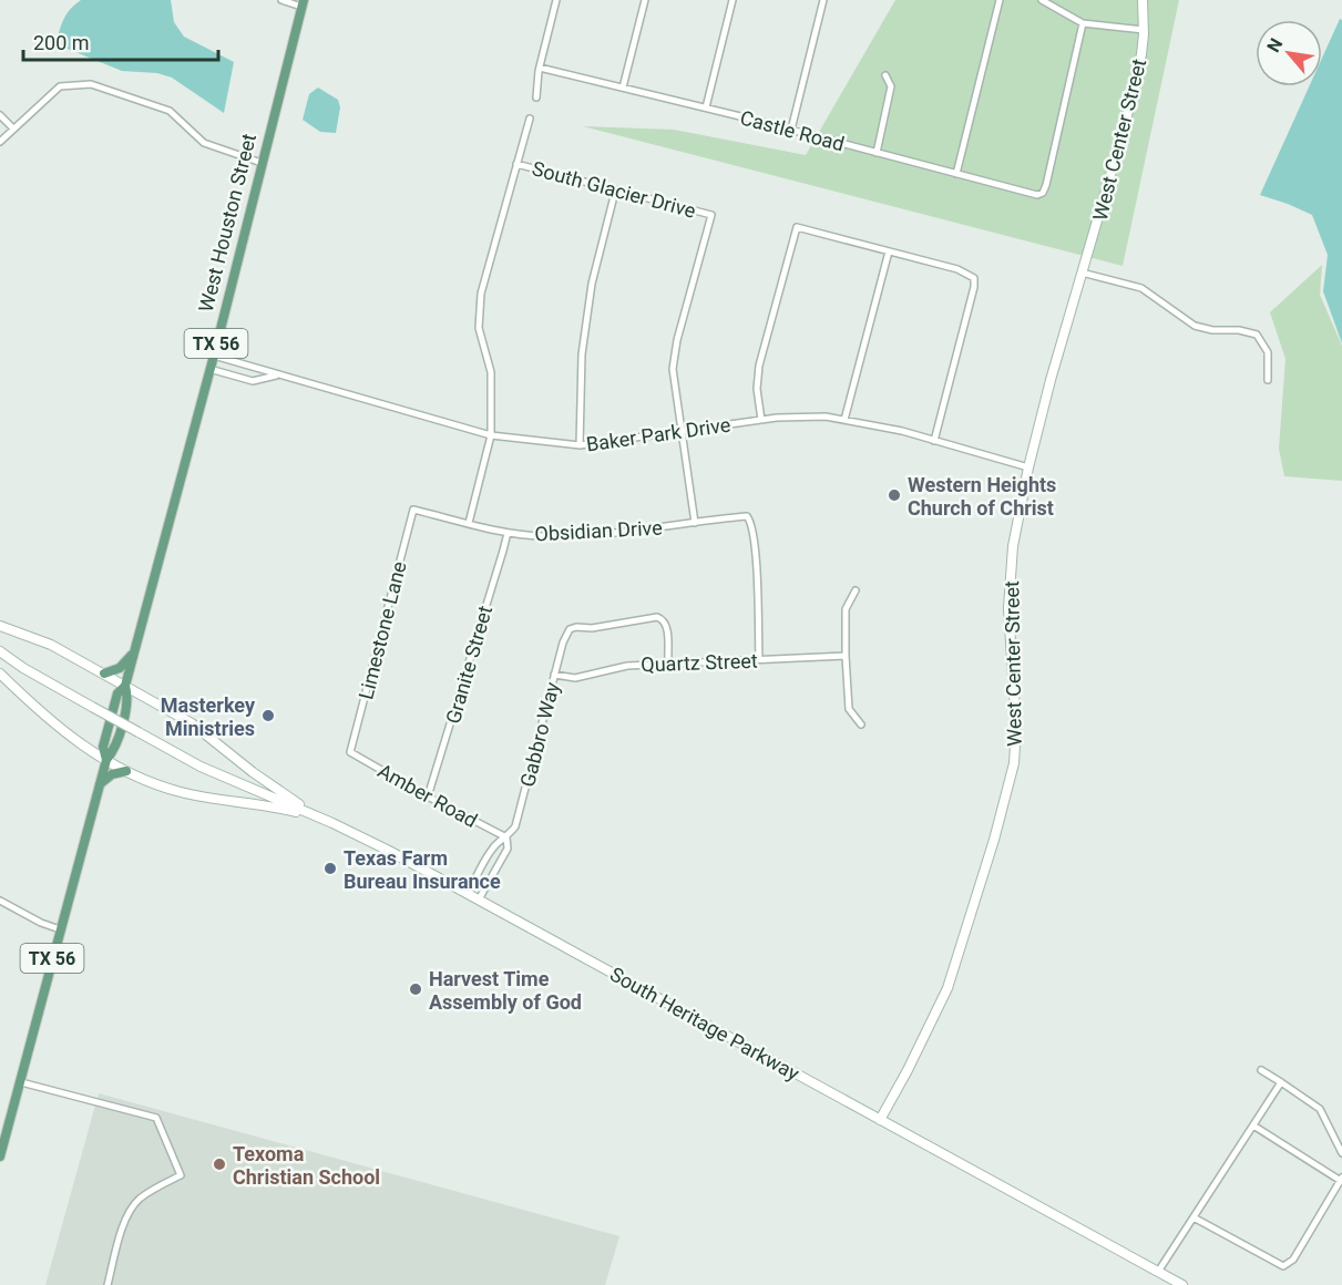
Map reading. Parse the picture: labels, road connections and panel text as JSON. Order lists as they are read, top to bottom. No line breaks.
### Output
{"streets":{"main road":["West Center Street","West Houston Street","TX 56","South Heritage Parkway"],"street":["Castle Road","South Glacier Drive","Baker Park Drive","Obsidian Drive","Limestone Lane","Quartz Street","Granite Street","Gabbro Way","Amber Road"]},"crossings":[["West Center Street","Baker Park Drive"],["West Center Street","South Heritage Parkway"],["South Glacier Drive","Baker Park Drive"],["West Houston Street","Baker Park Drive"],["Obsidian Drive","Limestone Lane"],["Obsidian Drive","Quartz Street"],["Obsidian Drive","Granite Street"],["Limestone Lane","Amber Road"],["Quartz Street","Gabbro Way"],["Granite Street","Amber Road"],["Gabbro Way","Amber Road"],["Gabbro Way","South Heritage Parkway"]],"places":["Western Heights Church of Christ","Masterkey Ministries","Texas Farm Bureau Insurance","Harvest Time Assembly of God","Texoma Christian School"],"scale_bar":"200 m","north":"top left"}
